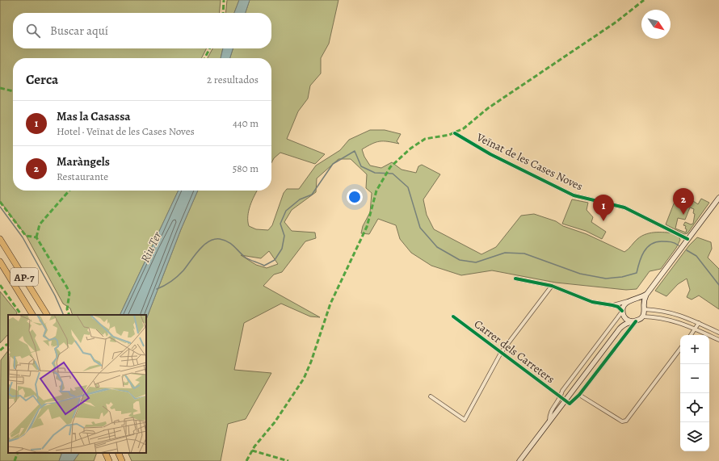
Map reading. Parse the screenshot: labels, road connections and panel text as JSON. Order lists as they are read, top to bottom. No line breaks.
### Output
{"streets":{"highway":["AP-7"],"street":["Veïnat de les Cases Noves","Carrer dels Carreters"]},"water":["Riu Ter"],"north":"bottom right","page":{"search":"Buscar aquí","heading":["Cerca","2 resultados"],"list":[{"mark":"1","name":"Mas la Casassa","note":"Hotel · Veïnat de les Cases Noves","value":"440 m"},{"mark":"2","name":"Maràngels","note":"Restaurante","value":"580 m"}],"pins":["2","1"],"map_buttons":["+","−"]}}
